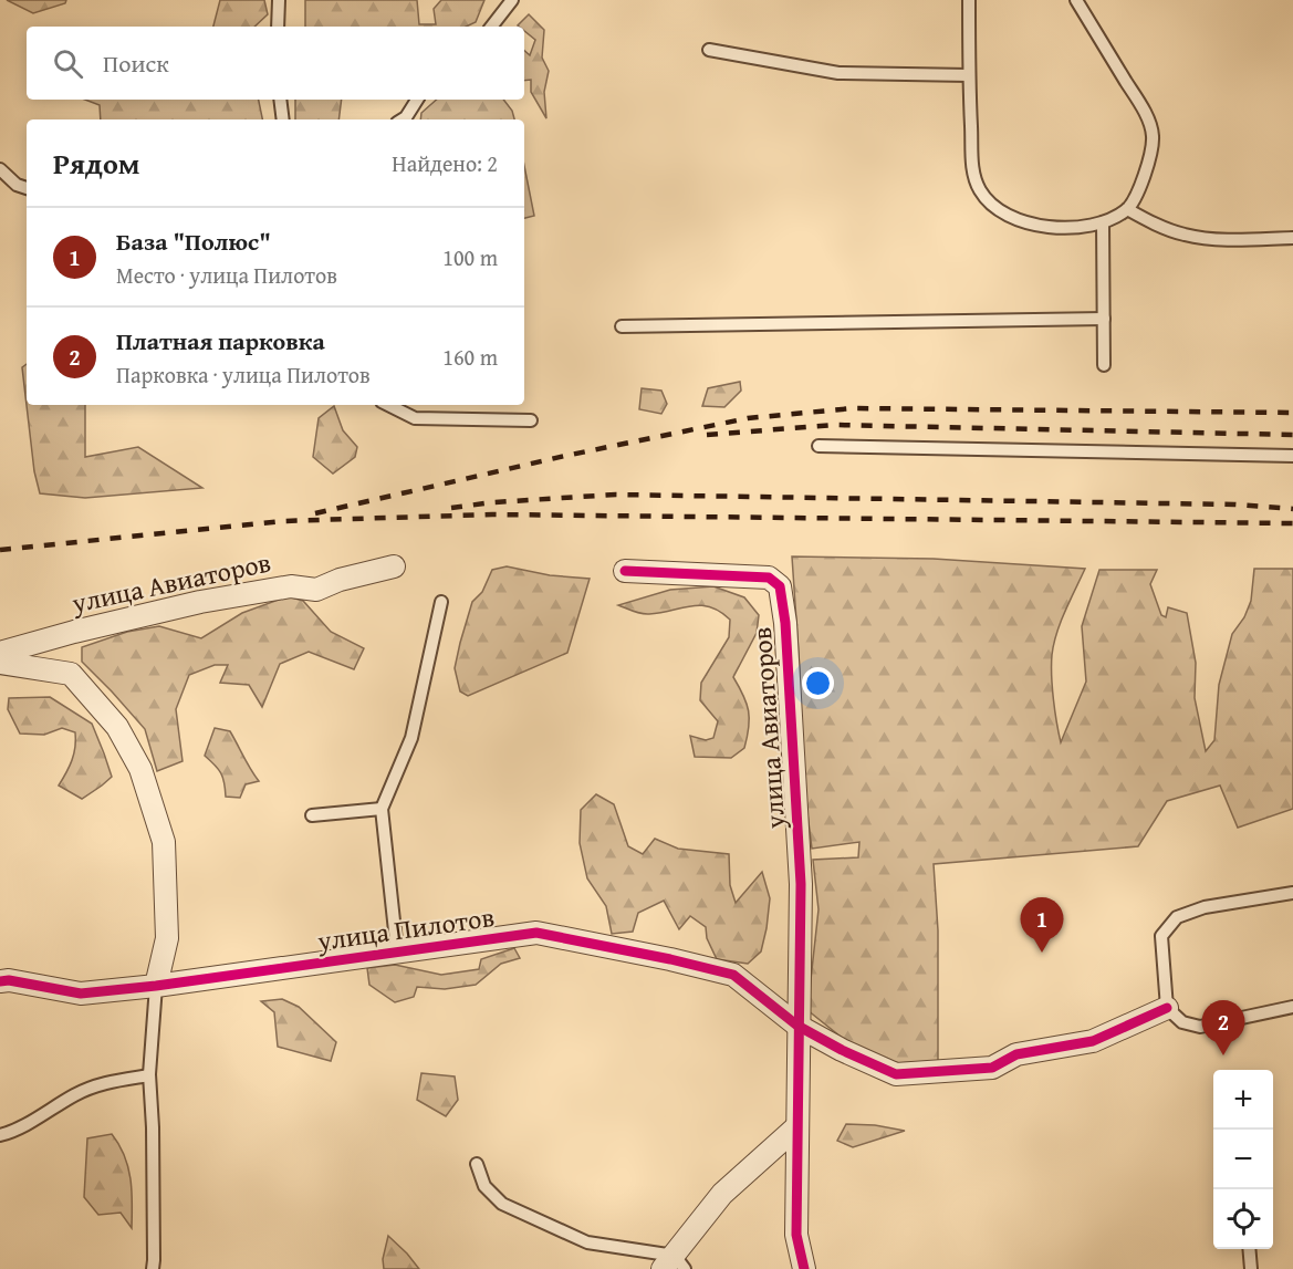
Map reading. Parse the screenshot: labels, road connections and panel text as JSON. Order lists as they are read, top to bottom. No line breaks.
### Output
{"streets":{"street":["улица Авиаторов","улица Пилотов"]},"crossings":[["улица Авиаторов","улица Пилотов"]],"page":{"search":"Поиск","heading":["Рядом","Найдено: 2"],"list":[{"mark":"1","name":"База \"Полюс\"","note":"Место · улица Пилотов","value":"100 m"},{"mark":"2","name":"Платная парковка","note":"Парковка · улица Пилотов","value":"160 m"}],"pins":["1","2"],"map_buttons":["+","−"]}}
